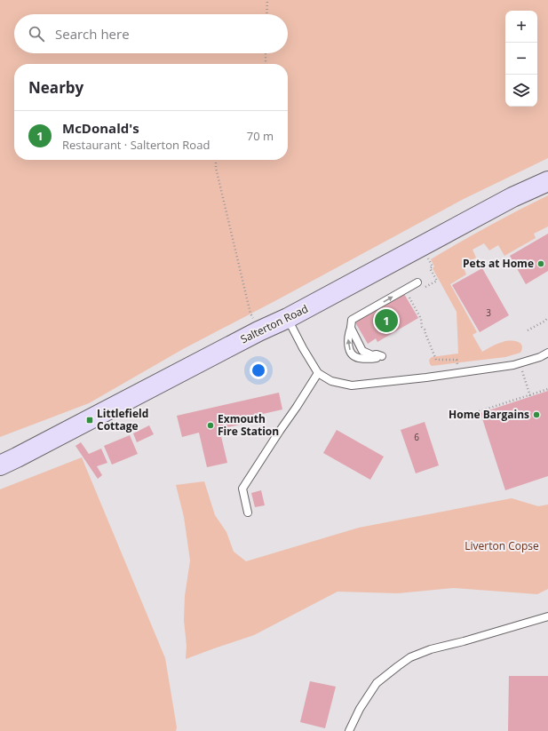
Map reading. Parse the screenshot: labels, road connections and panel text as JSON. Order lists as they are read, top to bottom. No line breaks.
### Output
{"streets":{"main road":["Salterton Road"]},"parks":["Liverton Copse"],"places":{"other":["Pets at Home","Home Bargains","Exmouth Fire Station"],"transit":["Littlefield Cottage"]},"house_numbers":["3","6"],"page":{"map_buttons":["+","−"],"search":"Search here","heading":"Nearby","list":[{"mark":"1","name":"McDonald's","note":"Restaurant · Salterton Road","value":"70 m"}],"pins":"1"}}
